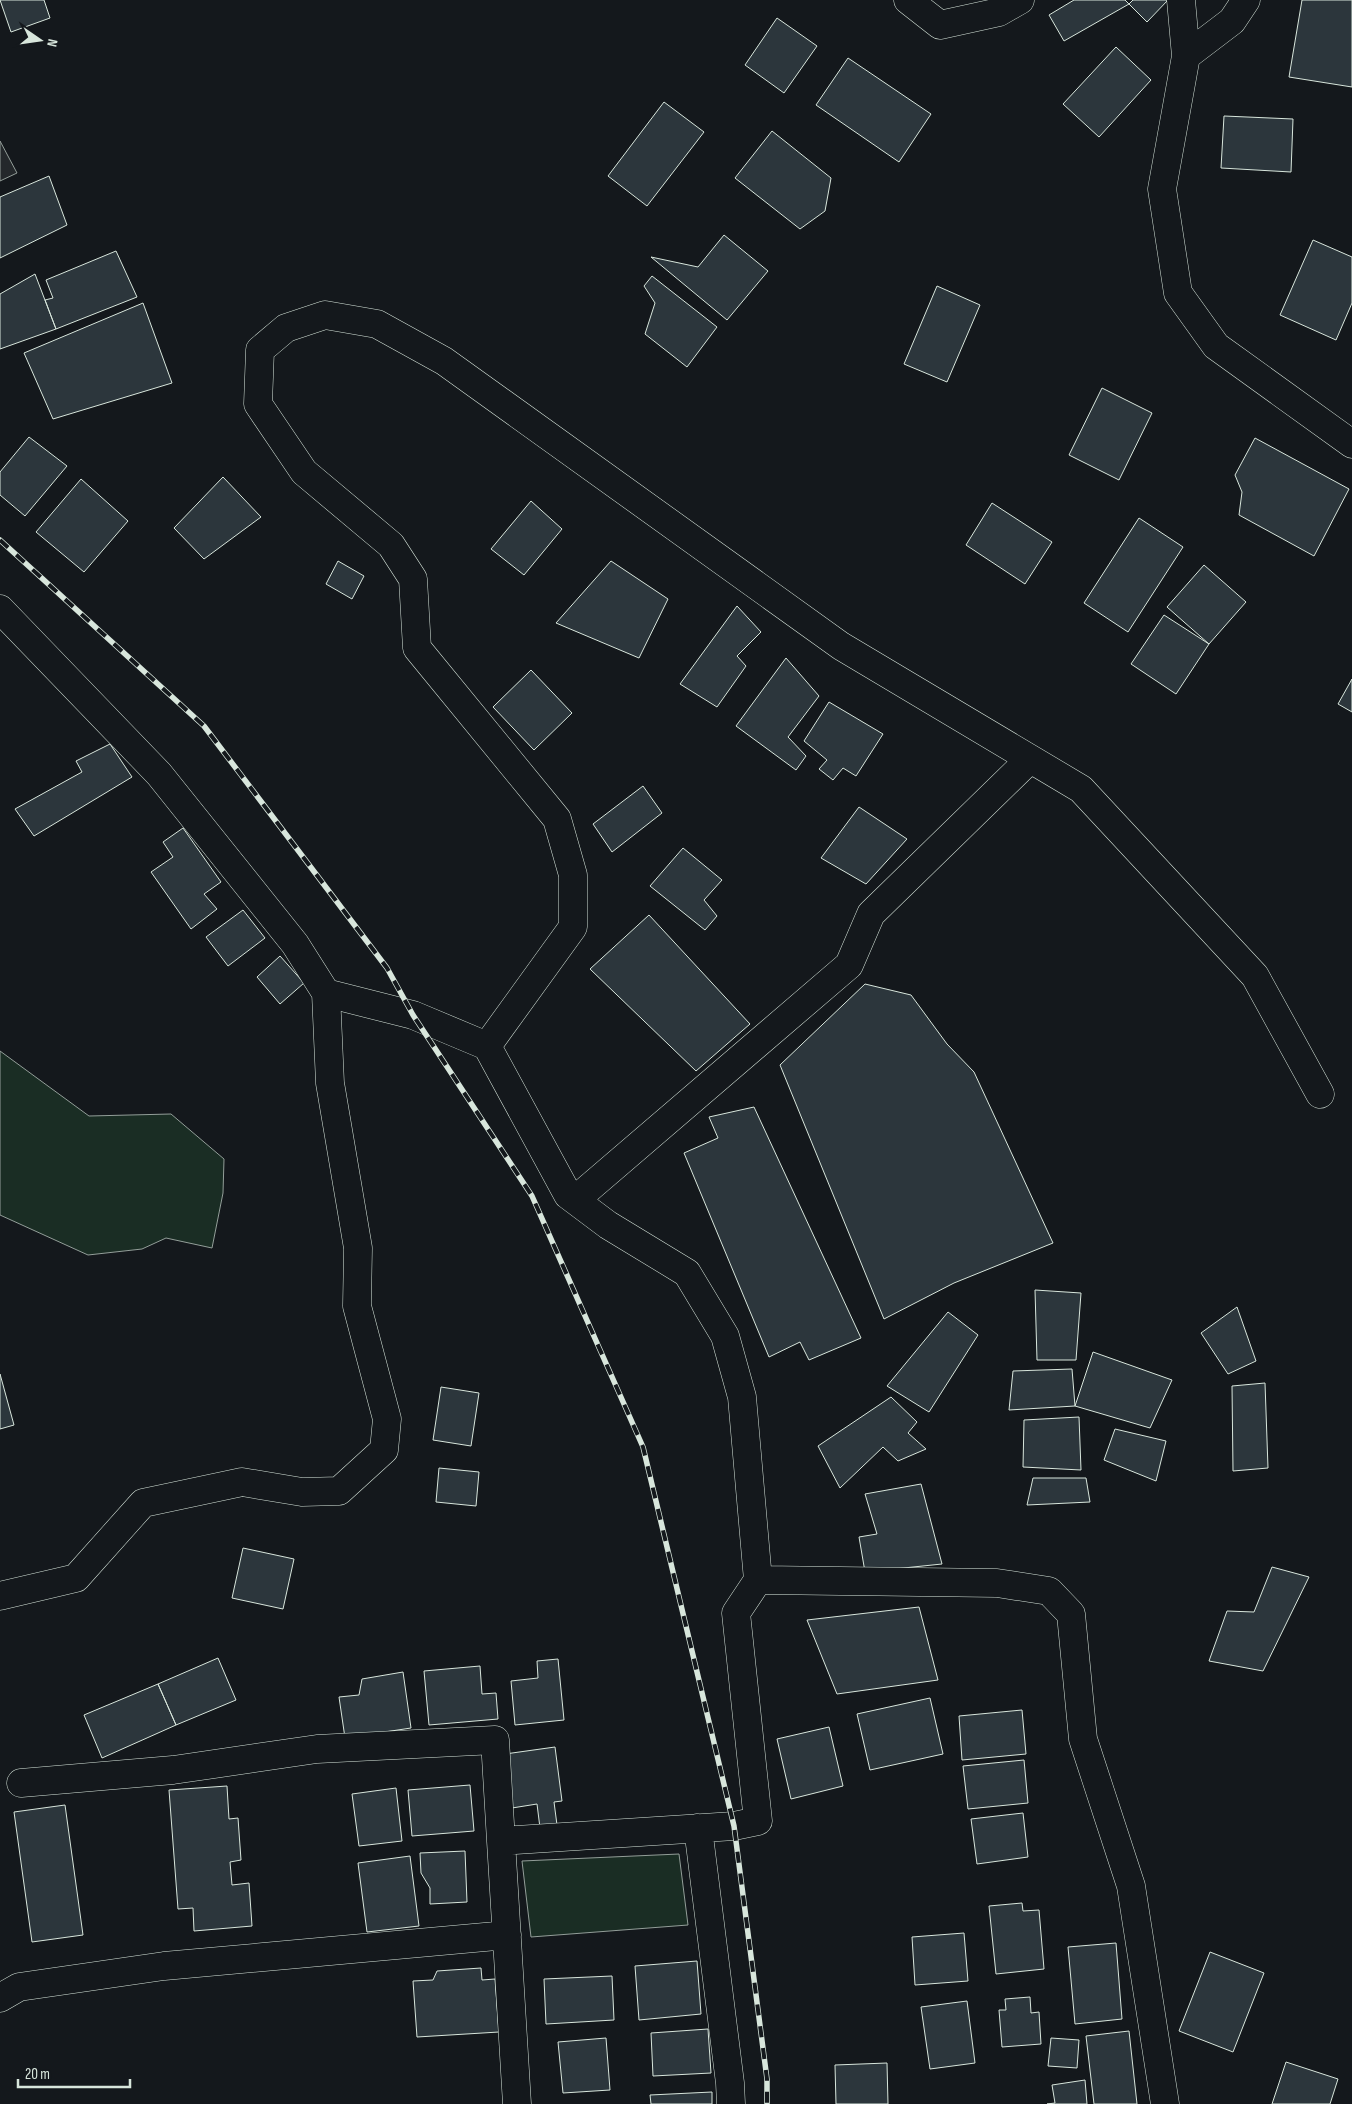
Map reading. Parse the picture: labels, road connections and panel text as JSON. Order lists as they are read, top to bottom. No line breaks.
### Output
{"scale_bar":"20 m","north":"right"}
